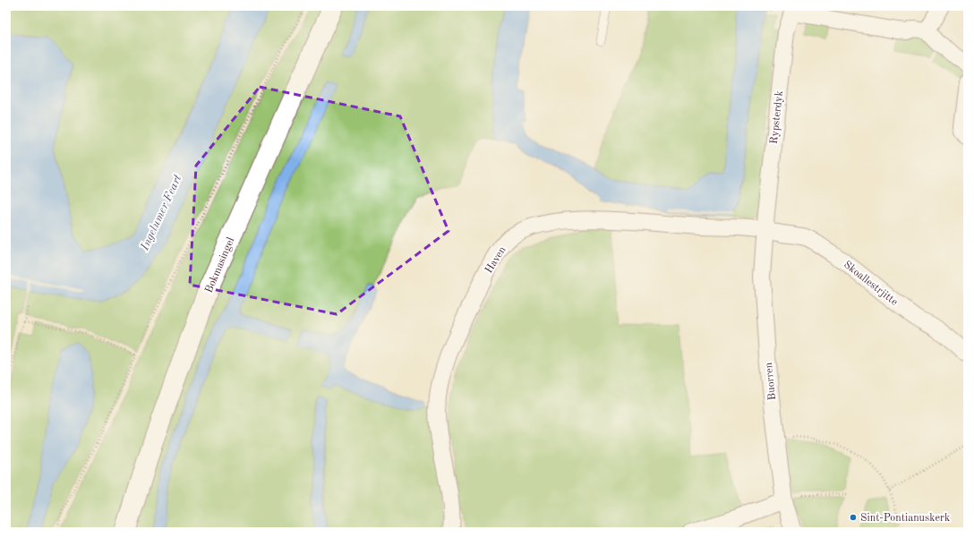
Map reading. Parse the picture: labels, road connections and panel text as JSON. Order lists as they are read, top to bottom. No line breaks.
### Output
{"streets":{"street":["Rypsterdyk","Haven","Bokmasingel","Skoallestrjitte","Buorren"]},"crossings":[["Rypsterdyk","Haven"],["Rypsterdyk","Skoallestrjitte"],["Rypsterdyk","Buorren"],["Haven","Skoallestrjitte"],["Haven","Buorren"],["Skoallestrjitte","Buorren"]],"water":["Ingelumer Feart"],"places":["Sint-Pontianuskerk"]}
